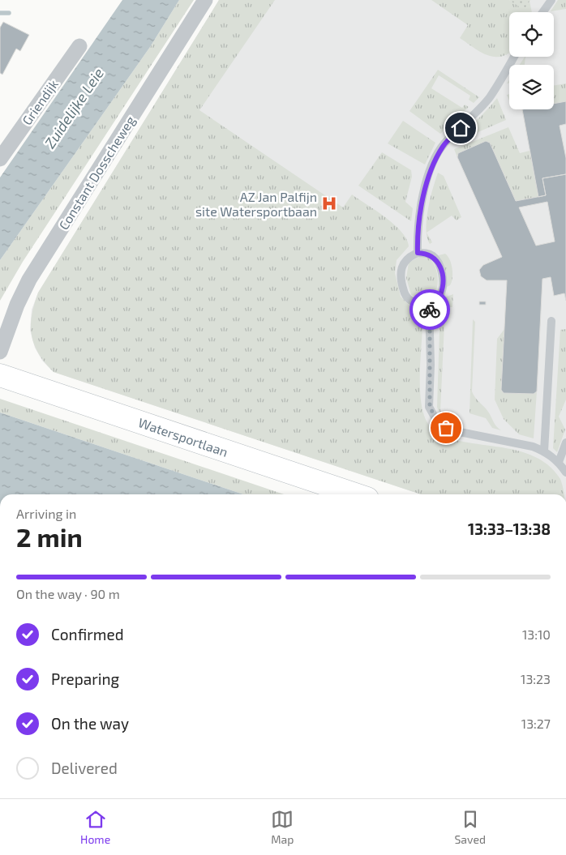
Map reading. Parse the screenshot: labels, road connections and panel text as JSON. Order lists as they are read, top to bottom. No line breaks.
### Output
{"streets":{"street":["Griendijk","Constant Dosscheweg","Watersportlaan"]},"water":["Zuidelijke Leie"],"places":{"hospital":["AZ Jan Palfijn site Watersportbaan"]},"page":{"heading":["2 min","Arriving in","13:33–13:38"],"bar":"On the way · 90 m","list":[["Confirmed","13:10"],["Preparing","13:23"],["On the way","13:27"],"Delivered"],"tabs":["Home","Map","Saved"]}}
